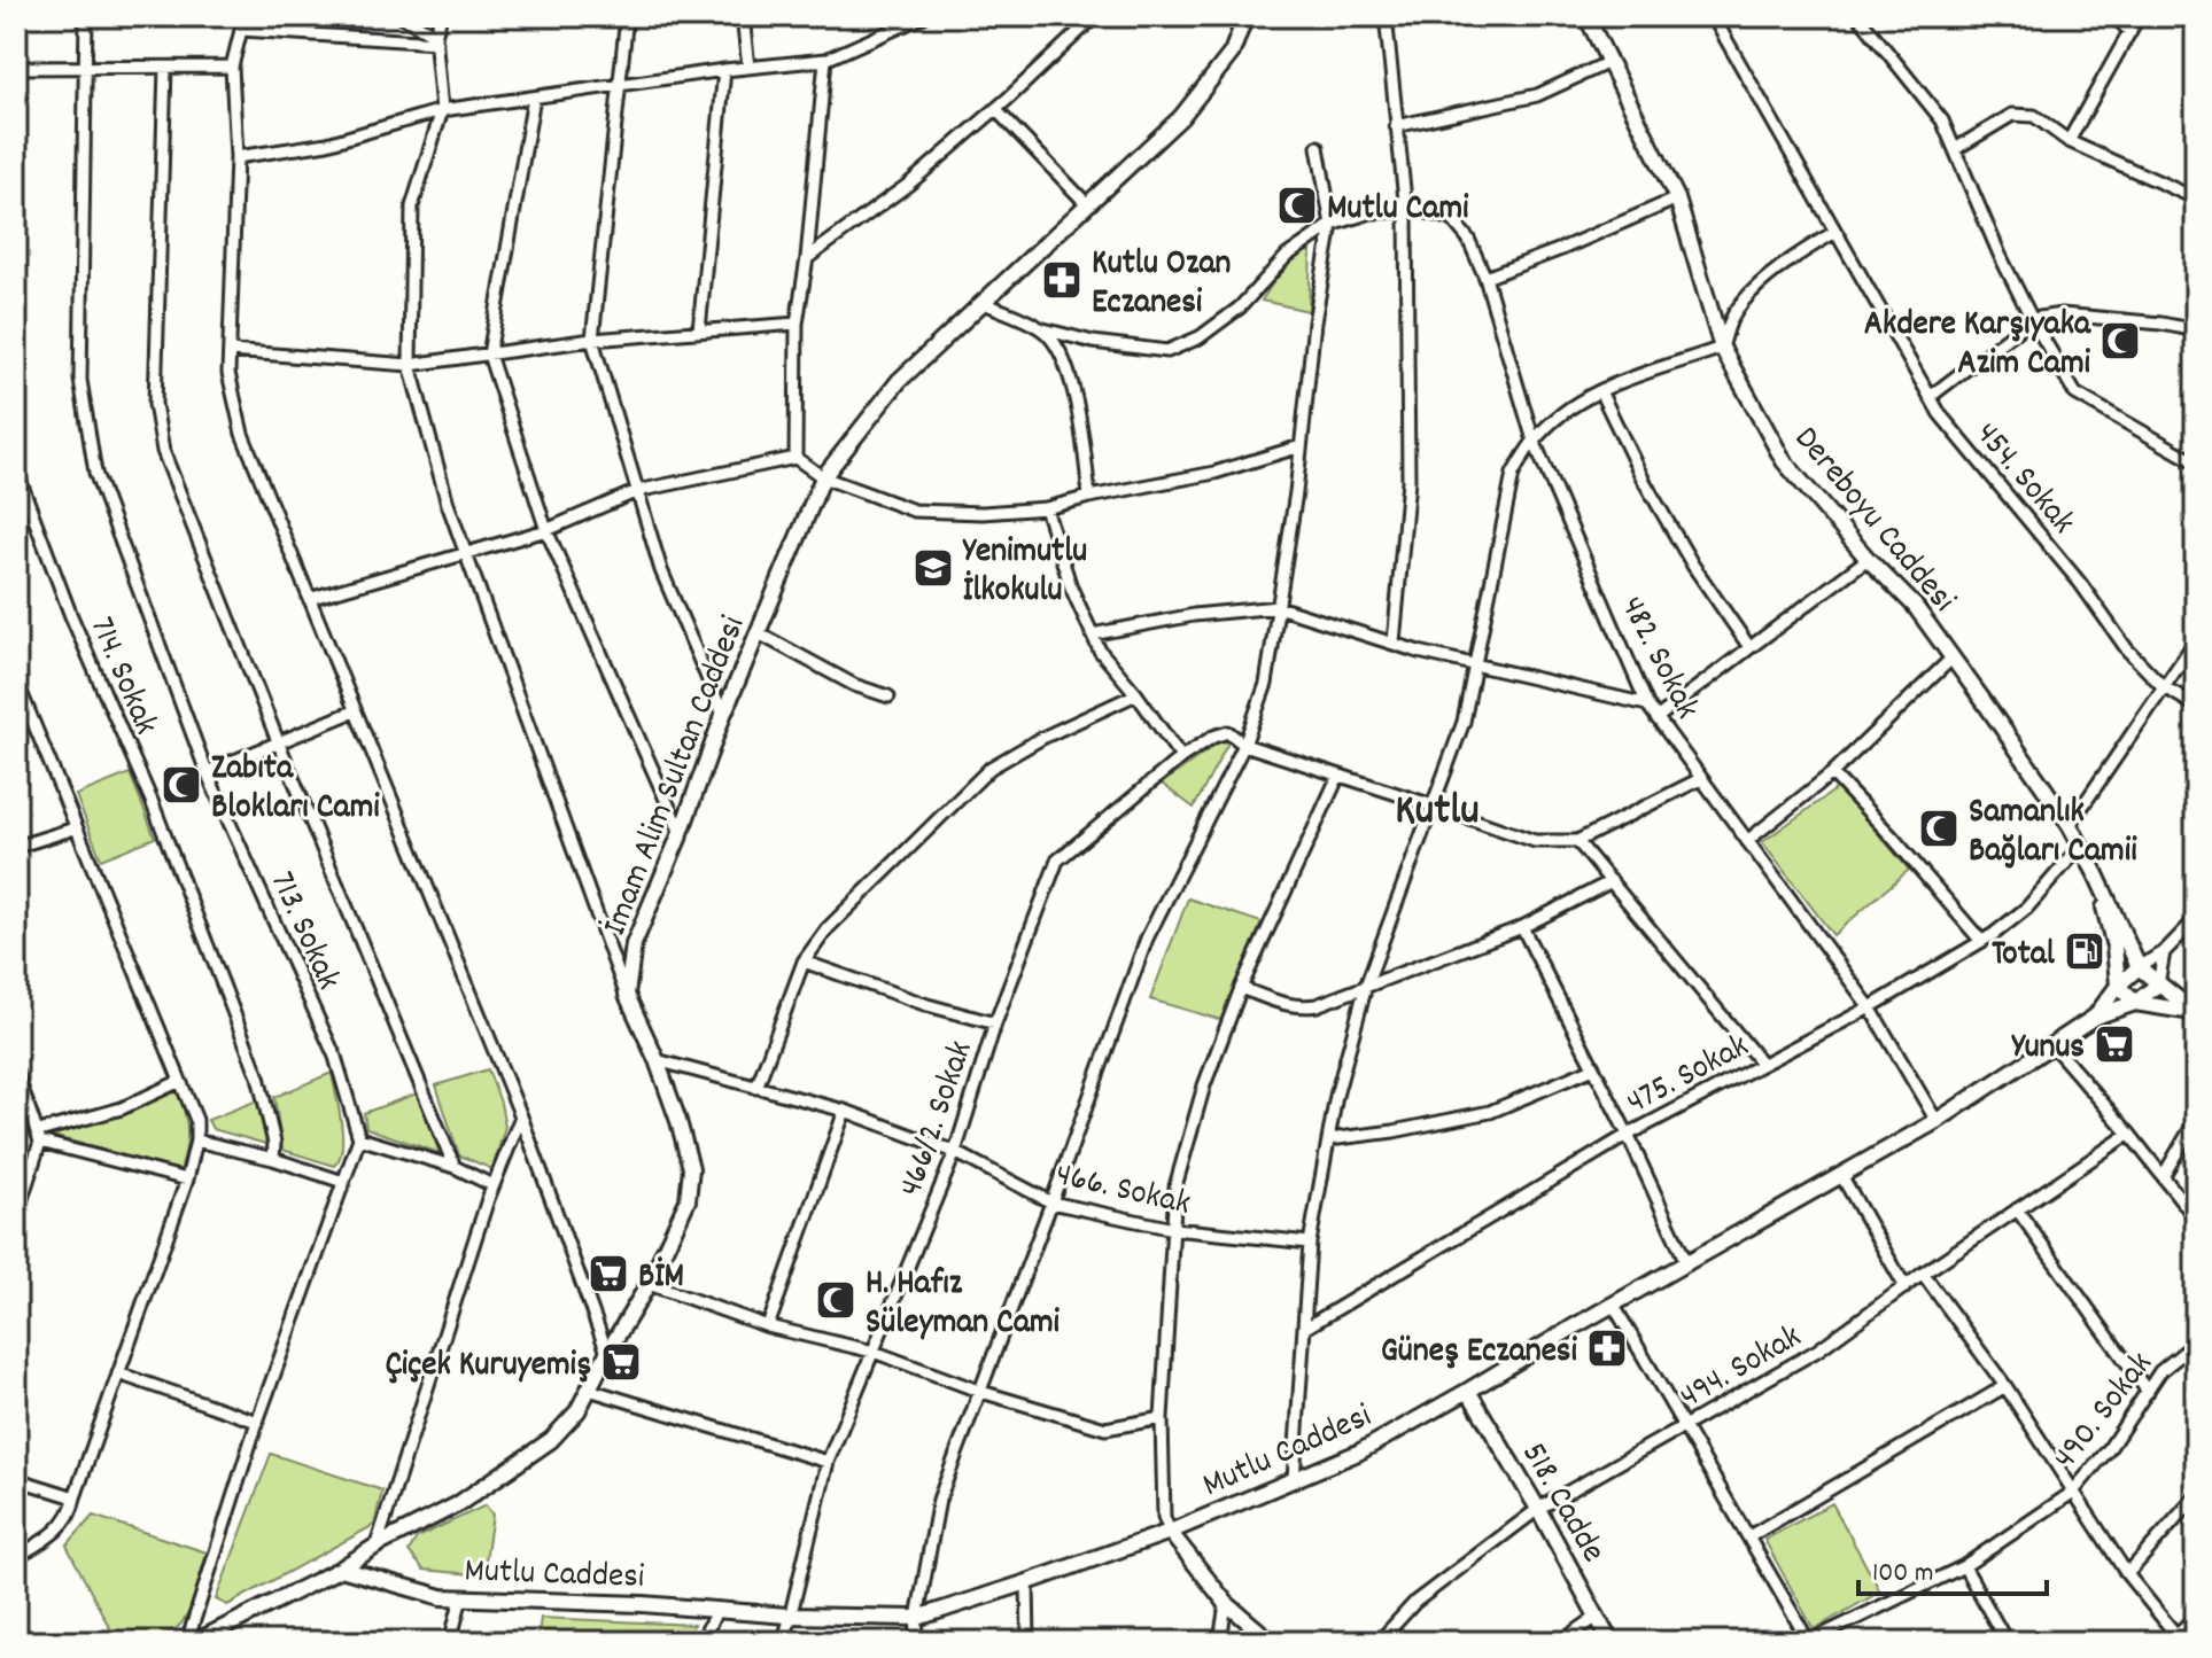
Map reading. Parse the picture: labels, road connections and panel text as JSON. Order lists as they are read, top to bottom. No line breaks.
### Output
{"streets":{"street":["454. Sokak","Dereboyu Caddesi","482. Sokak","714. Sokak","İmam Alim Sultan Caddesi","713. Sokak","475. Sokak","466/2. Sokak","466. Sokak","494. Sokak","490. Sokak","Mutlu Caddesi","518. Cadde"]},"crossings":[["Dereboyu Caddesi","475. Sokak"],["Dereboyu Caddesi","Mutlu Caddesi"],["482. Sokak","475. Sokak"],["482. Sokak","Mutlu Caddesi"],["466/2. Sokak","466. Sokak"],["466/2. Sokak","Mutlu Caddesi"],["494. Sokak","518. Cadde"],["Mutlu Caddesi","518. Cadde"]],"districts":["Kutlu"],"places":{"mosque":["Mutlu Cami","Akdere Karşıyaka Azim Cami","Zabıta Blokları Cami","Samanlık Bağları Camii","H. Hafız Süleyman Cami"],"pharmacy":["Kutlu Ozan Eczanesi","Güneş Eczanesi"],"school or university":["Yenimutlu İlkokulu"],"fuel station":["Total"],"supermarket":["Yunus","BİM","Çiçek Kuruyemiş"]},"scale_bar":"100 m"}
